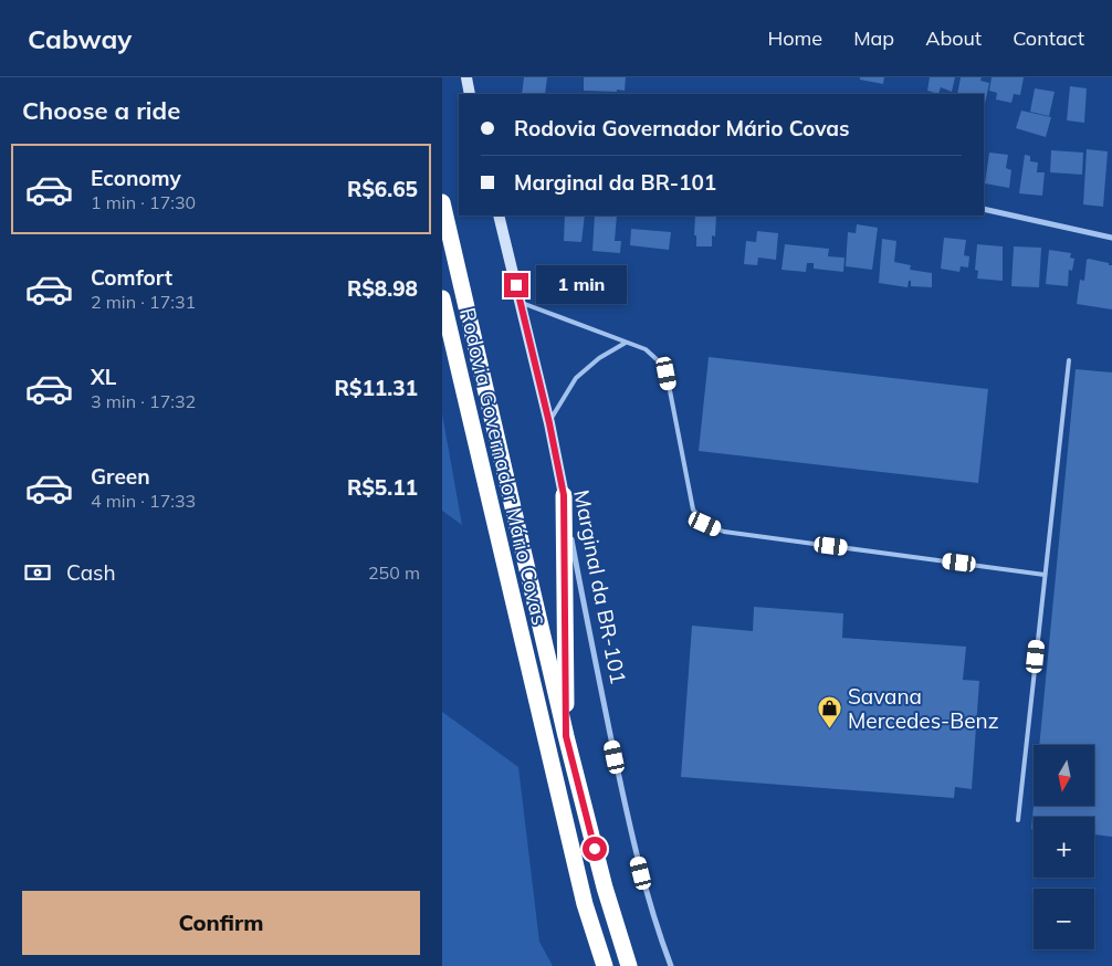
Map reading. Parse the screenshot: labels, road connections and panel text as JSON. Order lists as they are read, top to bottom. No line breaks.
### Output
{"streets":{"highway":["Rodovia Governador Mário Covas"],"main road":["Marginal da BR-101"]},"places":{"shop":["Savana Mercedes-Benz"]},"north":"bottom","page":{"header":"Cabway","nav":["Home","Map","About","Contact"],"heading":"Choose a ride","banner":["Rodovia Governador Mário Covas","Marginal da BR-101"],"list":[{"name":"Economy","note":"1 min · 17:30","value":"R$6.65"},{"name":"Comfort","note":"2 min · 17:31","value":"R$8.98"},{"name":"XL","note":"3 min · 17:32","value":"R$11.31"},{"name":"Green","note":"4 min · 17:33","value":"R$5.11"}],"bubble":"1 min","pay":["Cash","250 m"],"map_buttons":["+","−"],"buttons":"Confirm"}}
